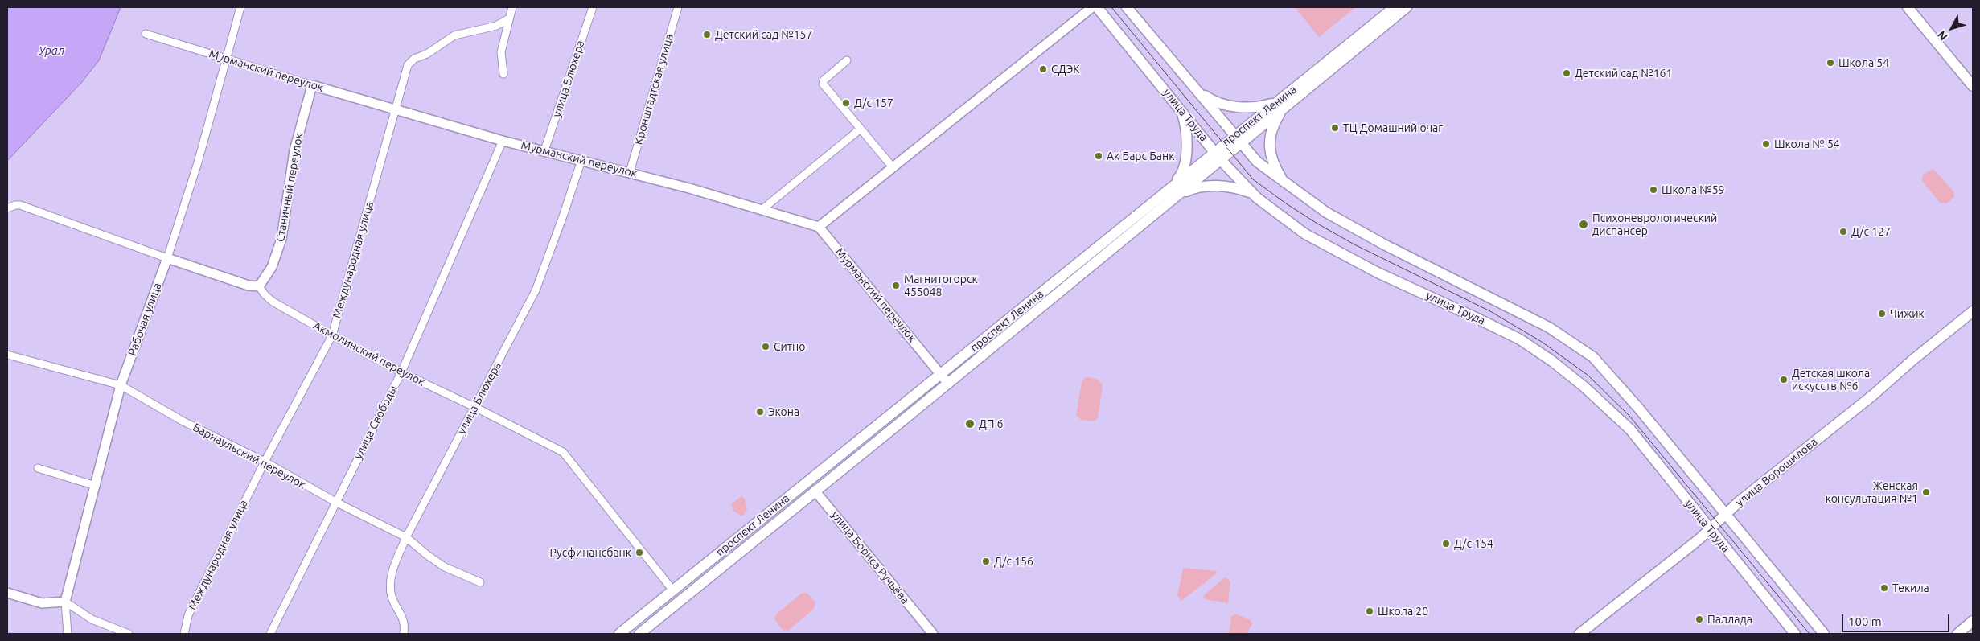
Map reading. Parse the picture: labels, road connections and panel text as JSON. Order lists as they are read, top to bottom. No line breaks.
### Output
{"streets":{"main road":["улица Труда","проспект Ленина","улица Ворошилова","улица Бориса Ручьёва"],"street":["Мурманский переулок","улица Блюхера","Кронштадтская улица","Станичный переулок","Международная улица","Рабочая улица","Акмолинский переулок","улица Свободы","Барнаульский переулок"]},"crossings":[["Мурманский переулок","улица Блюхера"],["Мурманский переулок","Кронштадтская улица"],["Мурманский переулок","проспект Ленина"],["Мурманский переулок","Станичный переулок"],["Мурманский переулок","Международная улица"],["Мурманский переулок","Рабочая улица"],["Мурманский переулок","улица Свободы"],["улица Блюхера","Акмолинский переулок"],["улица Блюхера","Барнаульский переулок"],["улица Труда","проспект Ленина"],["улица Труда","улица Ворошилова"],["проспект Ленина","Акмолинский переулок"],["проспект Ленина","улица Бориса Ручьёва"],["Станичный переулок","Акмолинский переулок"],["Международная улица","Акмолинский переулок"],["Международная улица","Барнаульский переулок"],["Рабочая улица","Барнаульский переулок"],["Акмолинский переулок","улица Свободы"],["улица Свободы","Барнаульский переулок"]],"water":["Урал"],"places":["Детский сад №157","Школа 54","СДЭК","Детский сад №161","Д/с 157","ТЦ Домашний очаг","Школа № 54","Ак Барс Банк","Школа №59","Психоневрологический диспансер","Д/с 127","Магнитогорск 455048","Чижик","Ситно","Детская школа искусств №6","Экона","ДП 6","Женская консультация №1","Д/с 154","Русфинансбанк","Д/с 156","Текила","Школа 20","Паллада"],"scale_bar":"100 m","north":"bottom left"}
